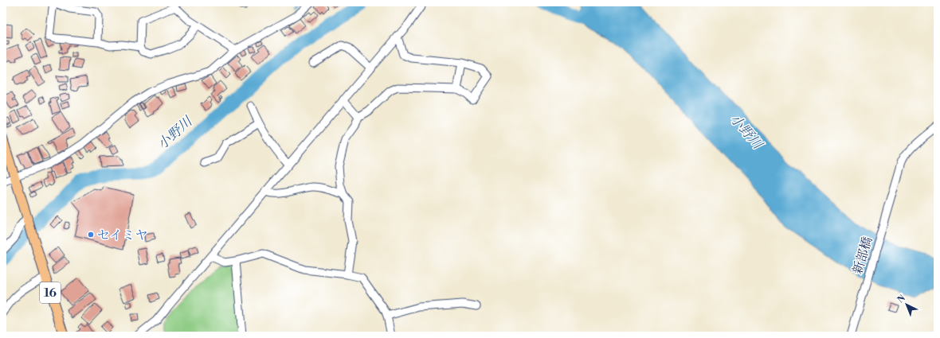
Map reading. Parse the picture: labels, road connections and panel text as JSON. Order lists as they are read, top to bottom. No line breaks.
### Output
{"streets":{"main road":["16"],"street":["新部橋"]},"water":["小野川"],"places":["セイミヤ"],"north":"top left"}
